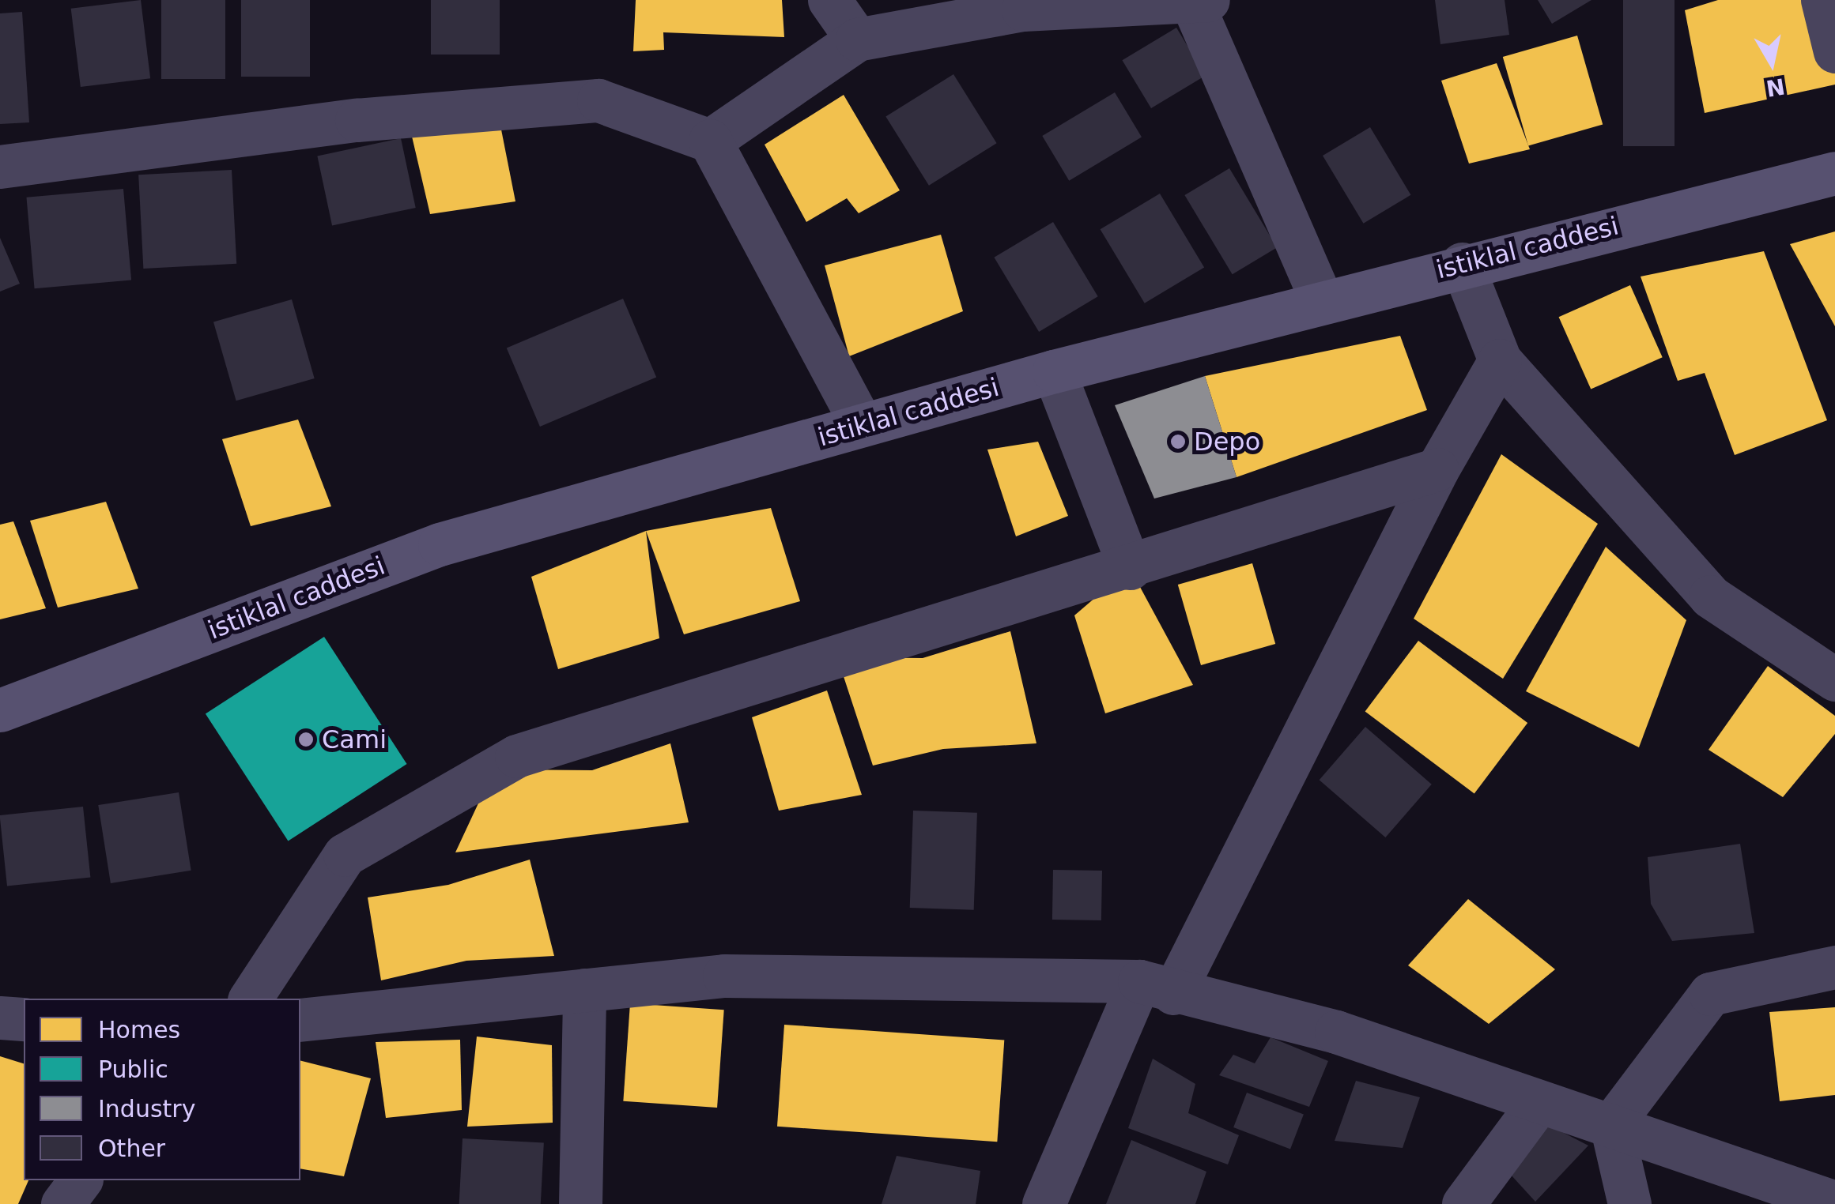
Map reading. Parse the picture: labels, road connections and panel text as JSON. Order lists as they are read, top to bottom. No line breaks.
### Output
{"streets":{"main road":["istiklal caddesi"]},"places":["Depo","Cami"],"legend":["Homes","Public","Industry","Other"],"north":"bottom"}
